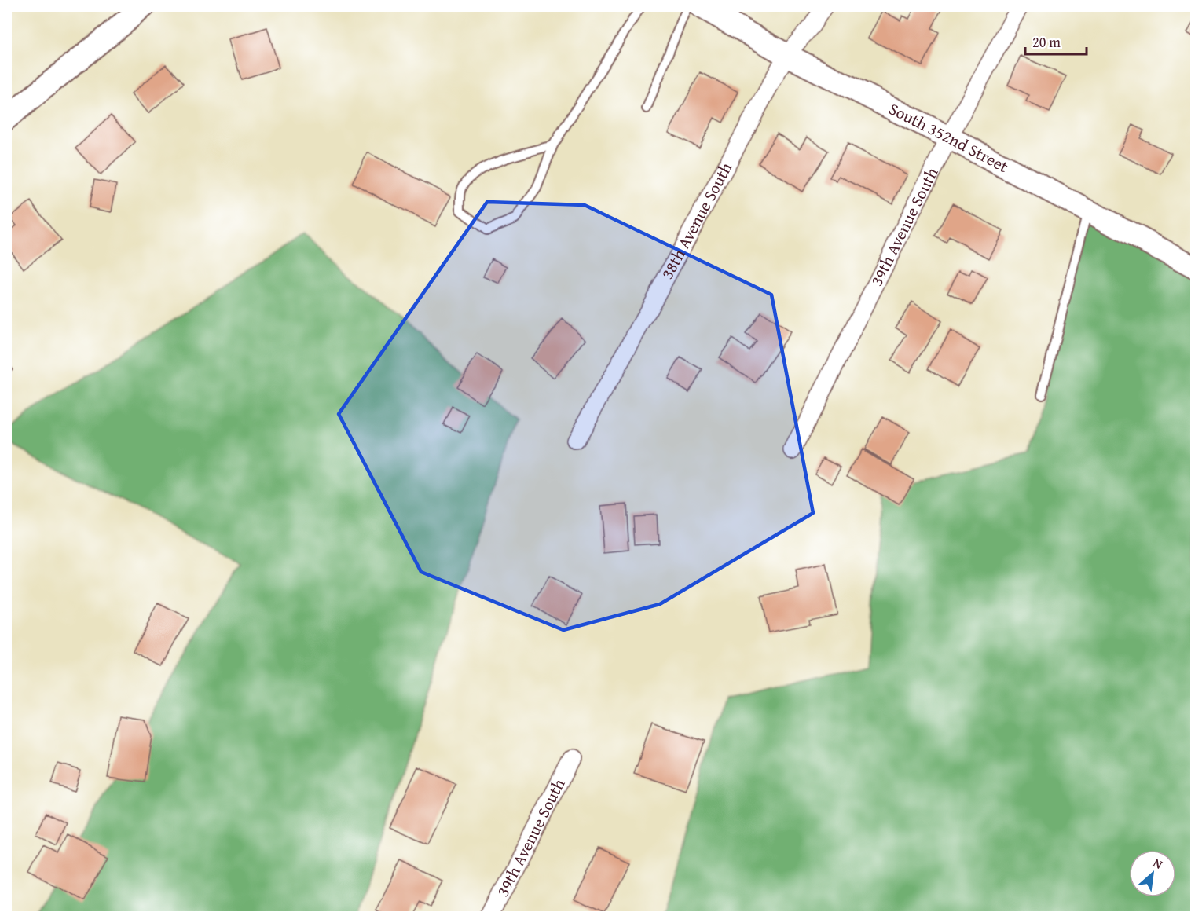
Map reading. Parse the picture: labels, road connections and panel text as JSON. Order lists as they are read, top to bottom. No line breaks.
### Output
{"streets":{"street":["South 352nd Street","38th Avenue South","39th Avenue South"]},"crossings":[["South 352nd Street","38th Avenue South"],["South 352nd Street","39th Avenue South"]],"scale_bar":"20 m","north":"top right"}
